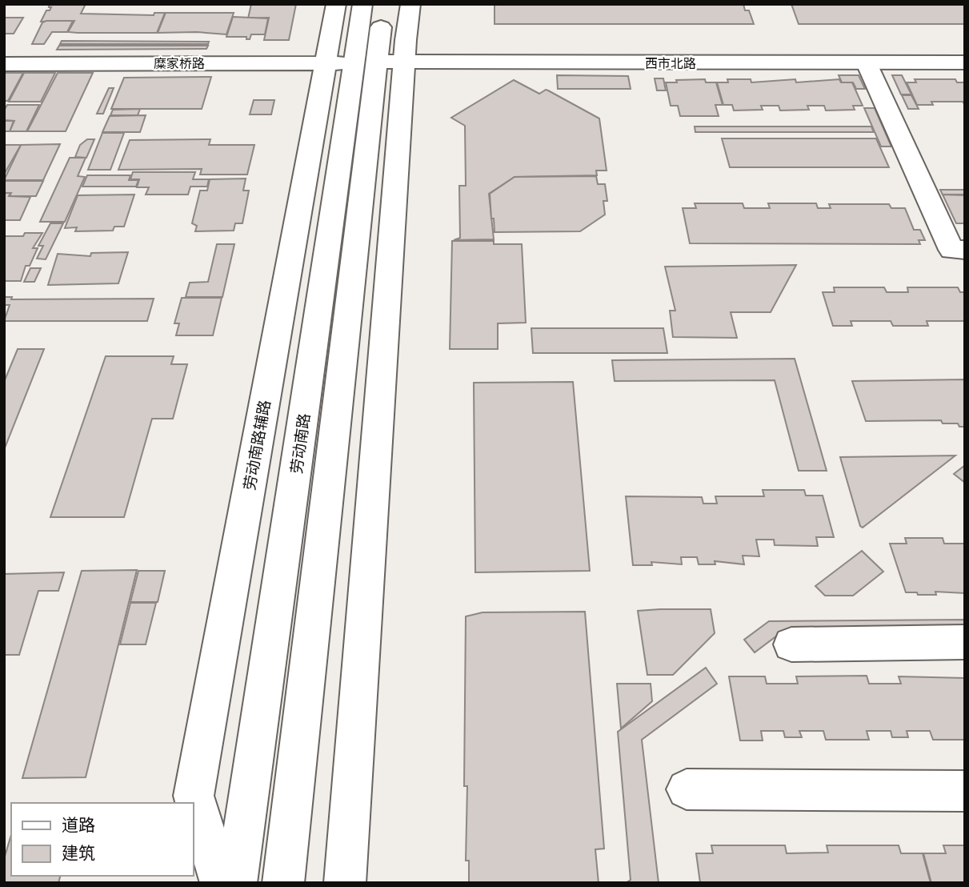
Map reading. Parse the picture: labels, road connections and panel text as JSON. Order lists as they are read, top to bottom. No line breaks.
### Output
{"streets":{"street":["糜家桥路","西市北路","劳动南路","劳动南路辅路"]},"crossings":[["糜家桥路","西市北路"],["糜家桥路","劳动南路"],["糜家桥路","劳动南路辅路"],["西市北路","劳动南路"],["西市北路","劳动南路辅路"],["劳动南路","劳动南路辅路"]],"legend":["道路","建筑"]}
